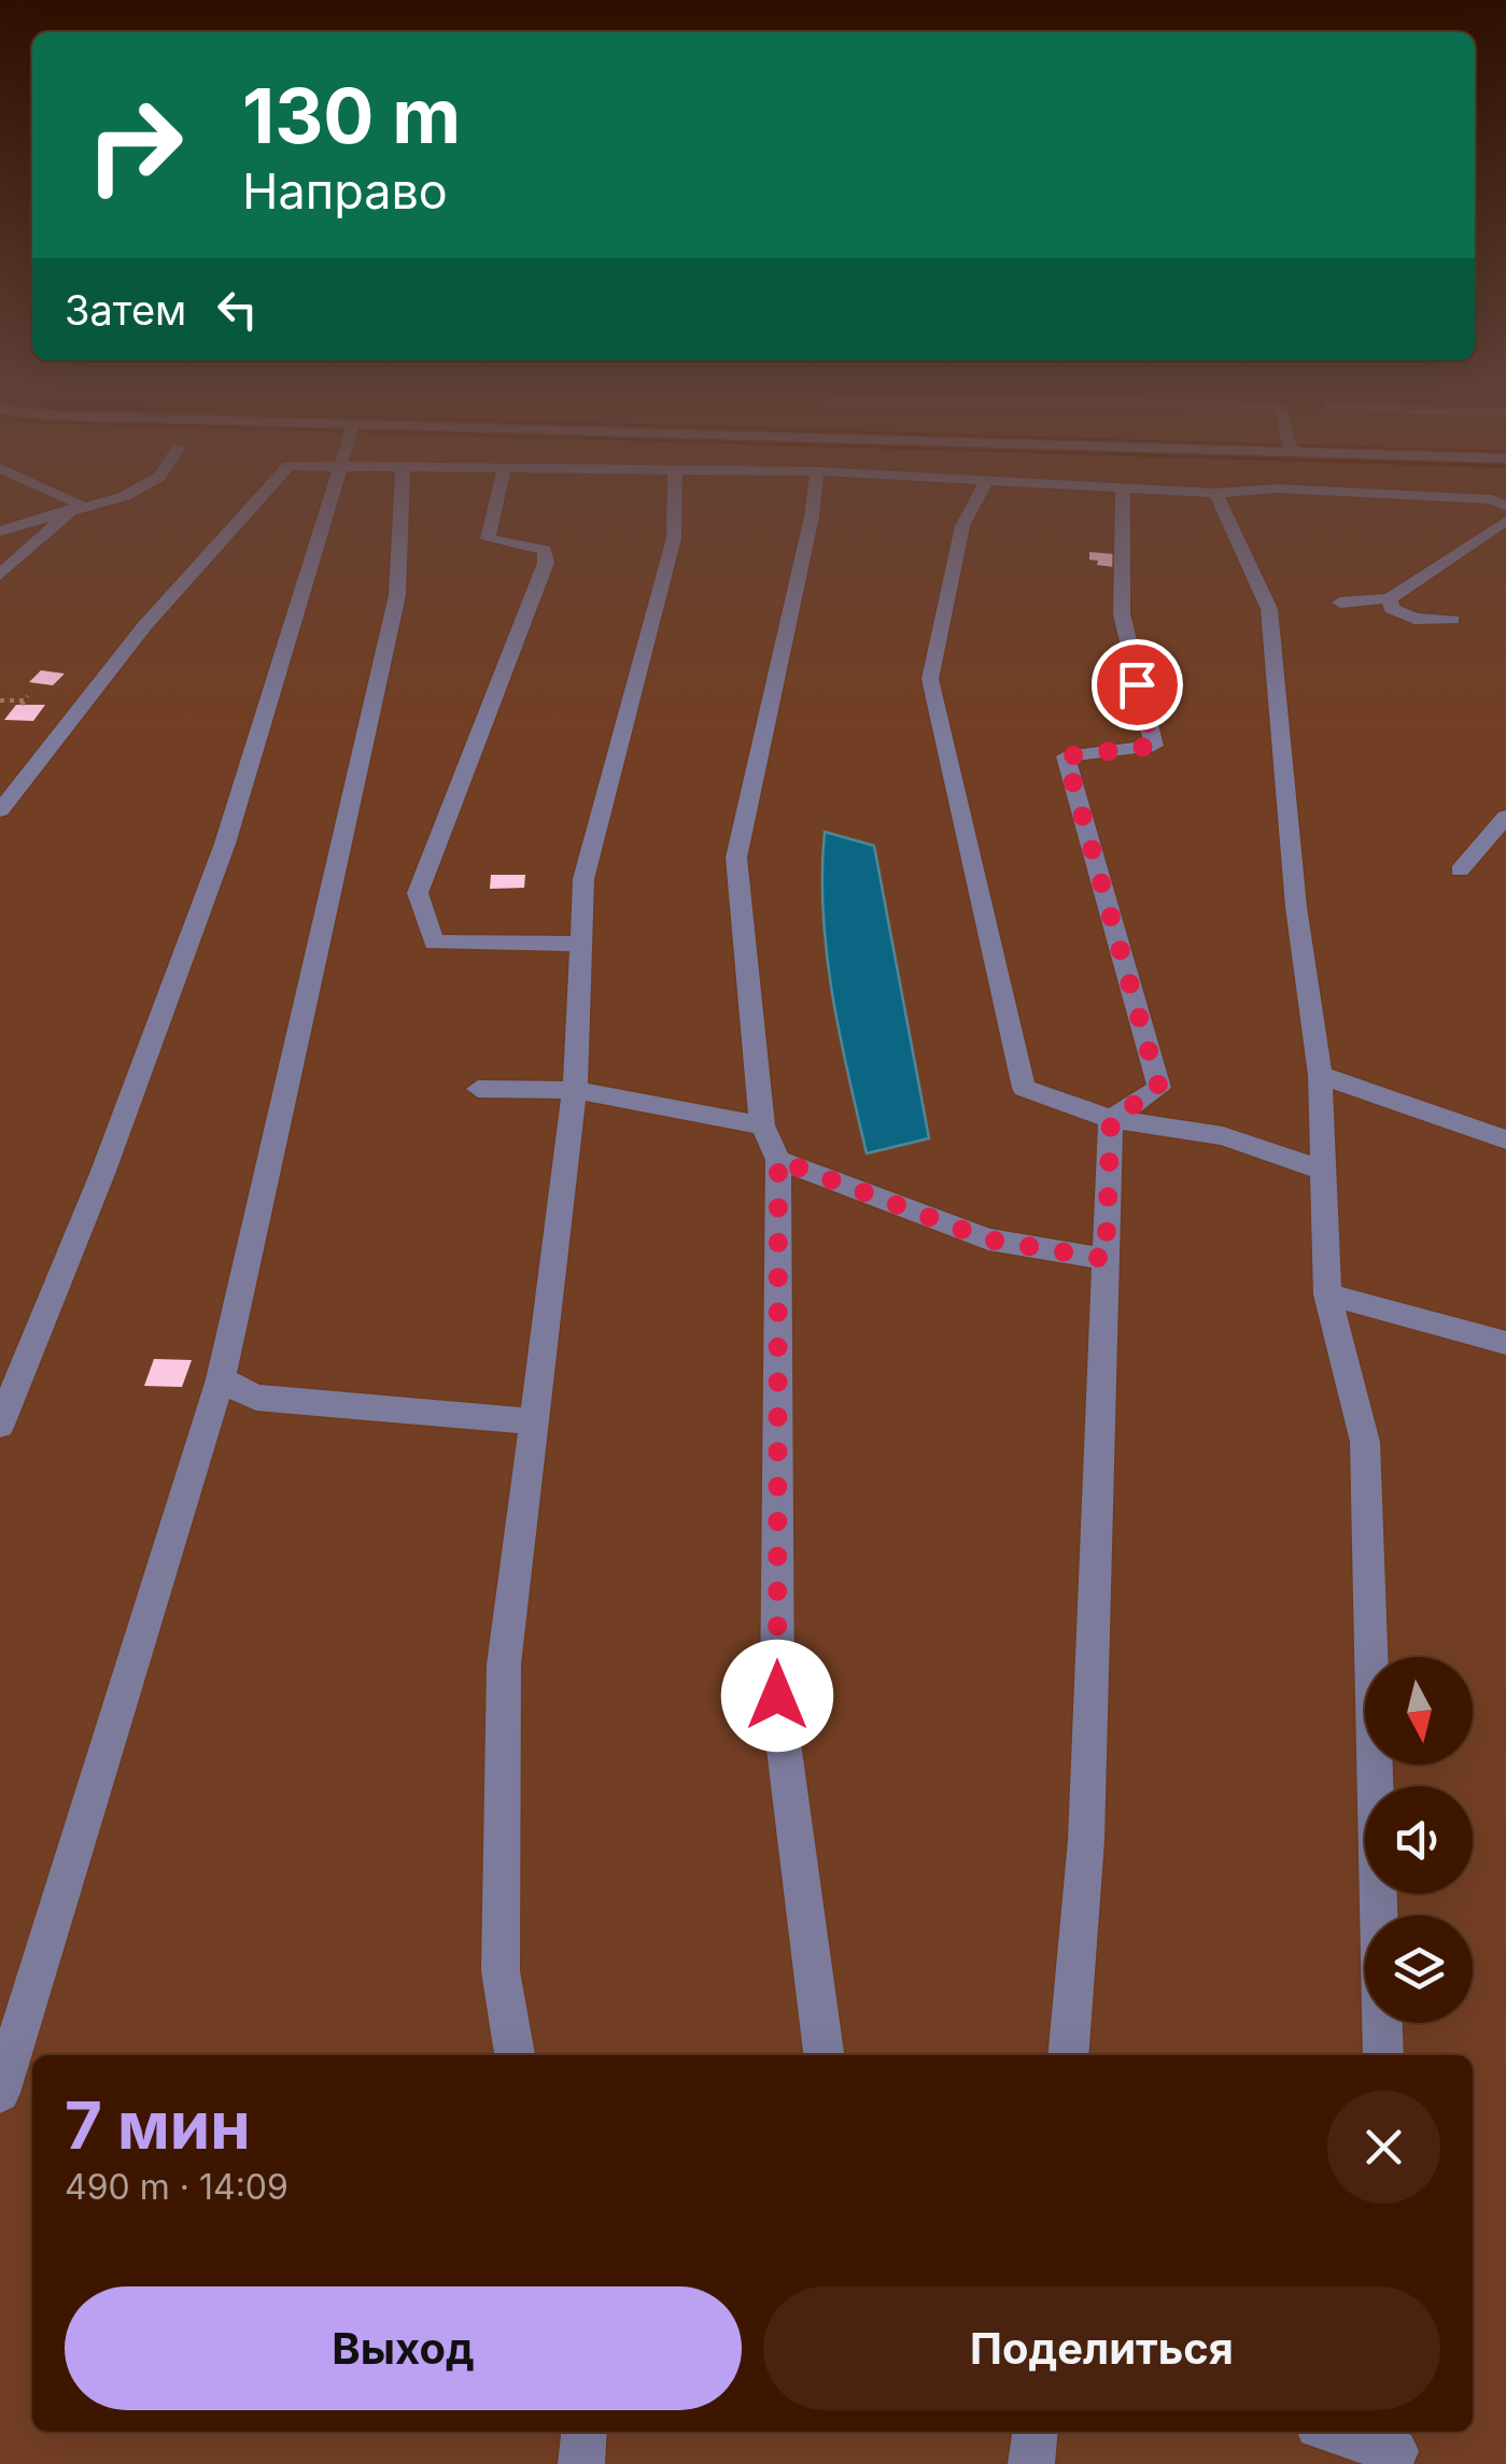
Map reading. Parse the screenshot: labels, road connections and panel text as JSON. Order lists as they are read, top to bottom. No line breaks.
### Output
{"north":"bottom","page":{"turn":["130 m","Направо"],"then":"Затем","heading":["7 мин","490 m · 14:09"],"buttons":["Выход","Поделиться"]}}
